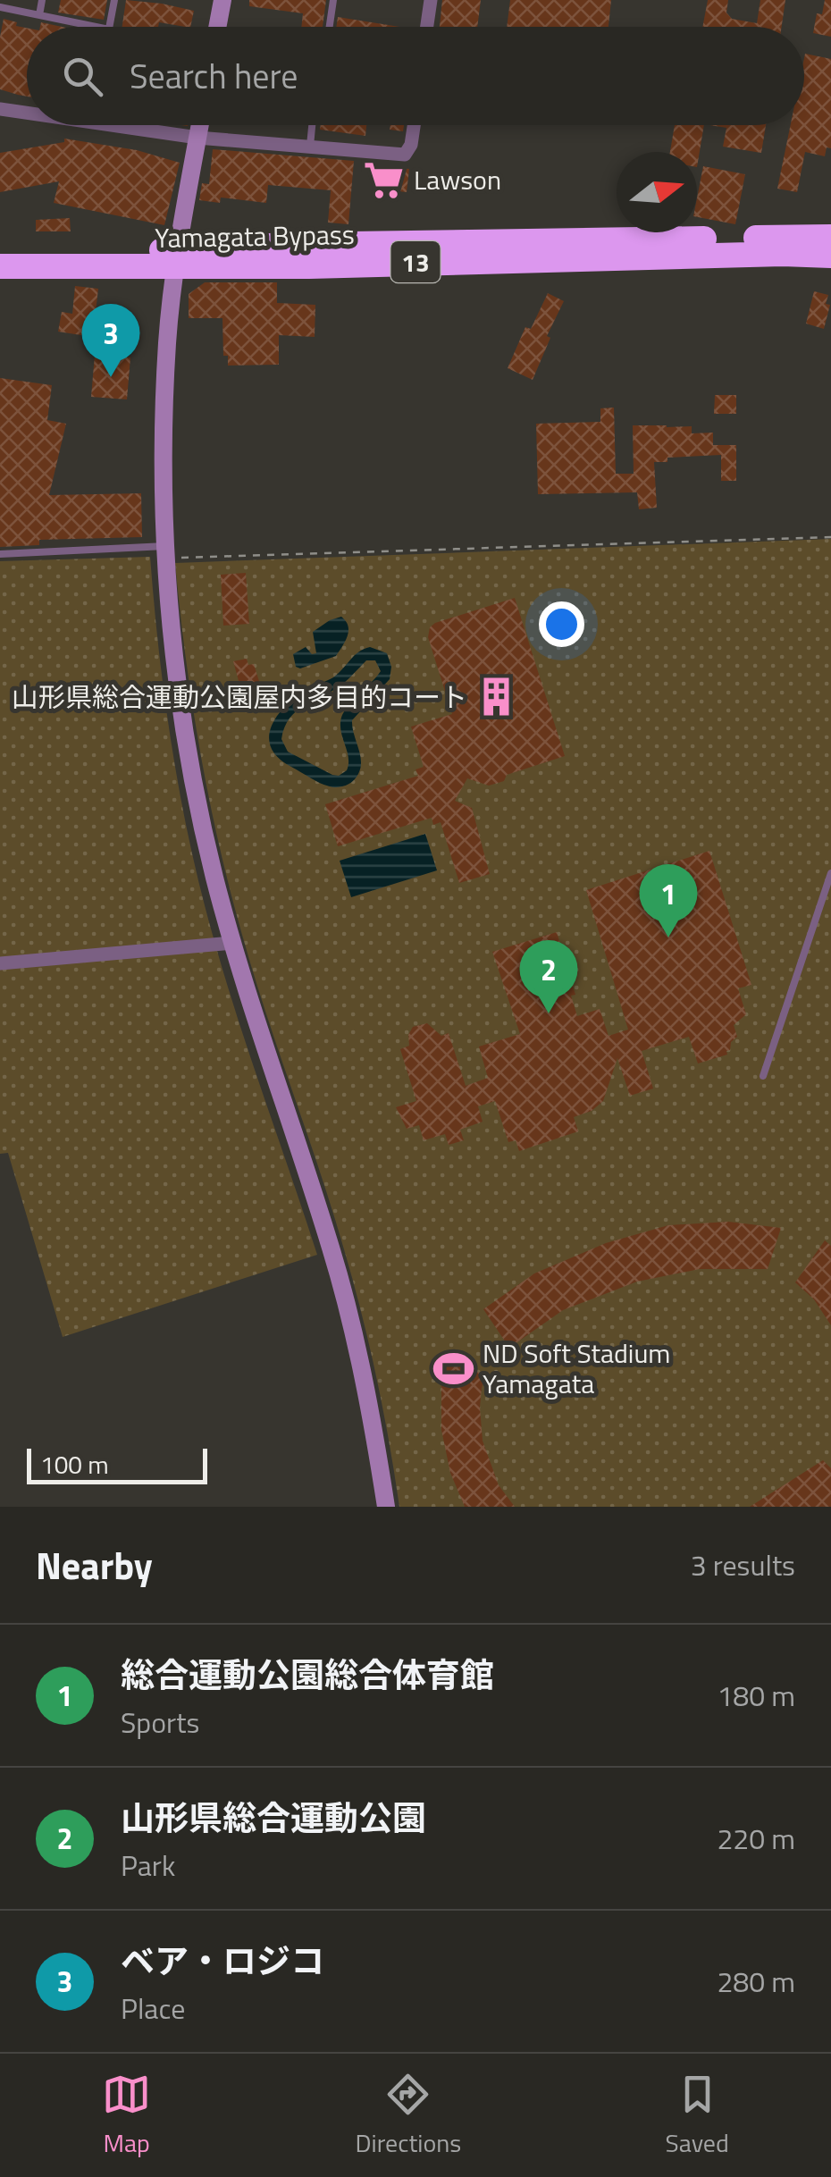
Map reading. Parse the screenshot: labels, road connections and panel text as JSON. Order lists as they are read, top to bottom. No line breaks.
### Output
{"streets":{"highway":["Yamagata Bypass","13"]},"places":{"supermarket":["Lawson"],"building":["山形県総合運動公園屋内多目的コート"],"sports":["ND Soft Stadium Yamagata"]},"scale_bar":"100 m","north":"right","page":{"search":"Search here","pins":["3","1","2"],"scale":"100 m","heading":["Nearby","3 results"],"list":[{"mark":"1","name":"総合運動公園総合体育館","note":"Sports","value":"180 m"},{"mark":"2","name":"山形県総合運動公園","note":"Park","value":"220 m"},{"mark":"3","name":"ベア・ロジコ","note":"Place","value":"280 m"}],"nav":["Map","Directions","Saved"]}}
